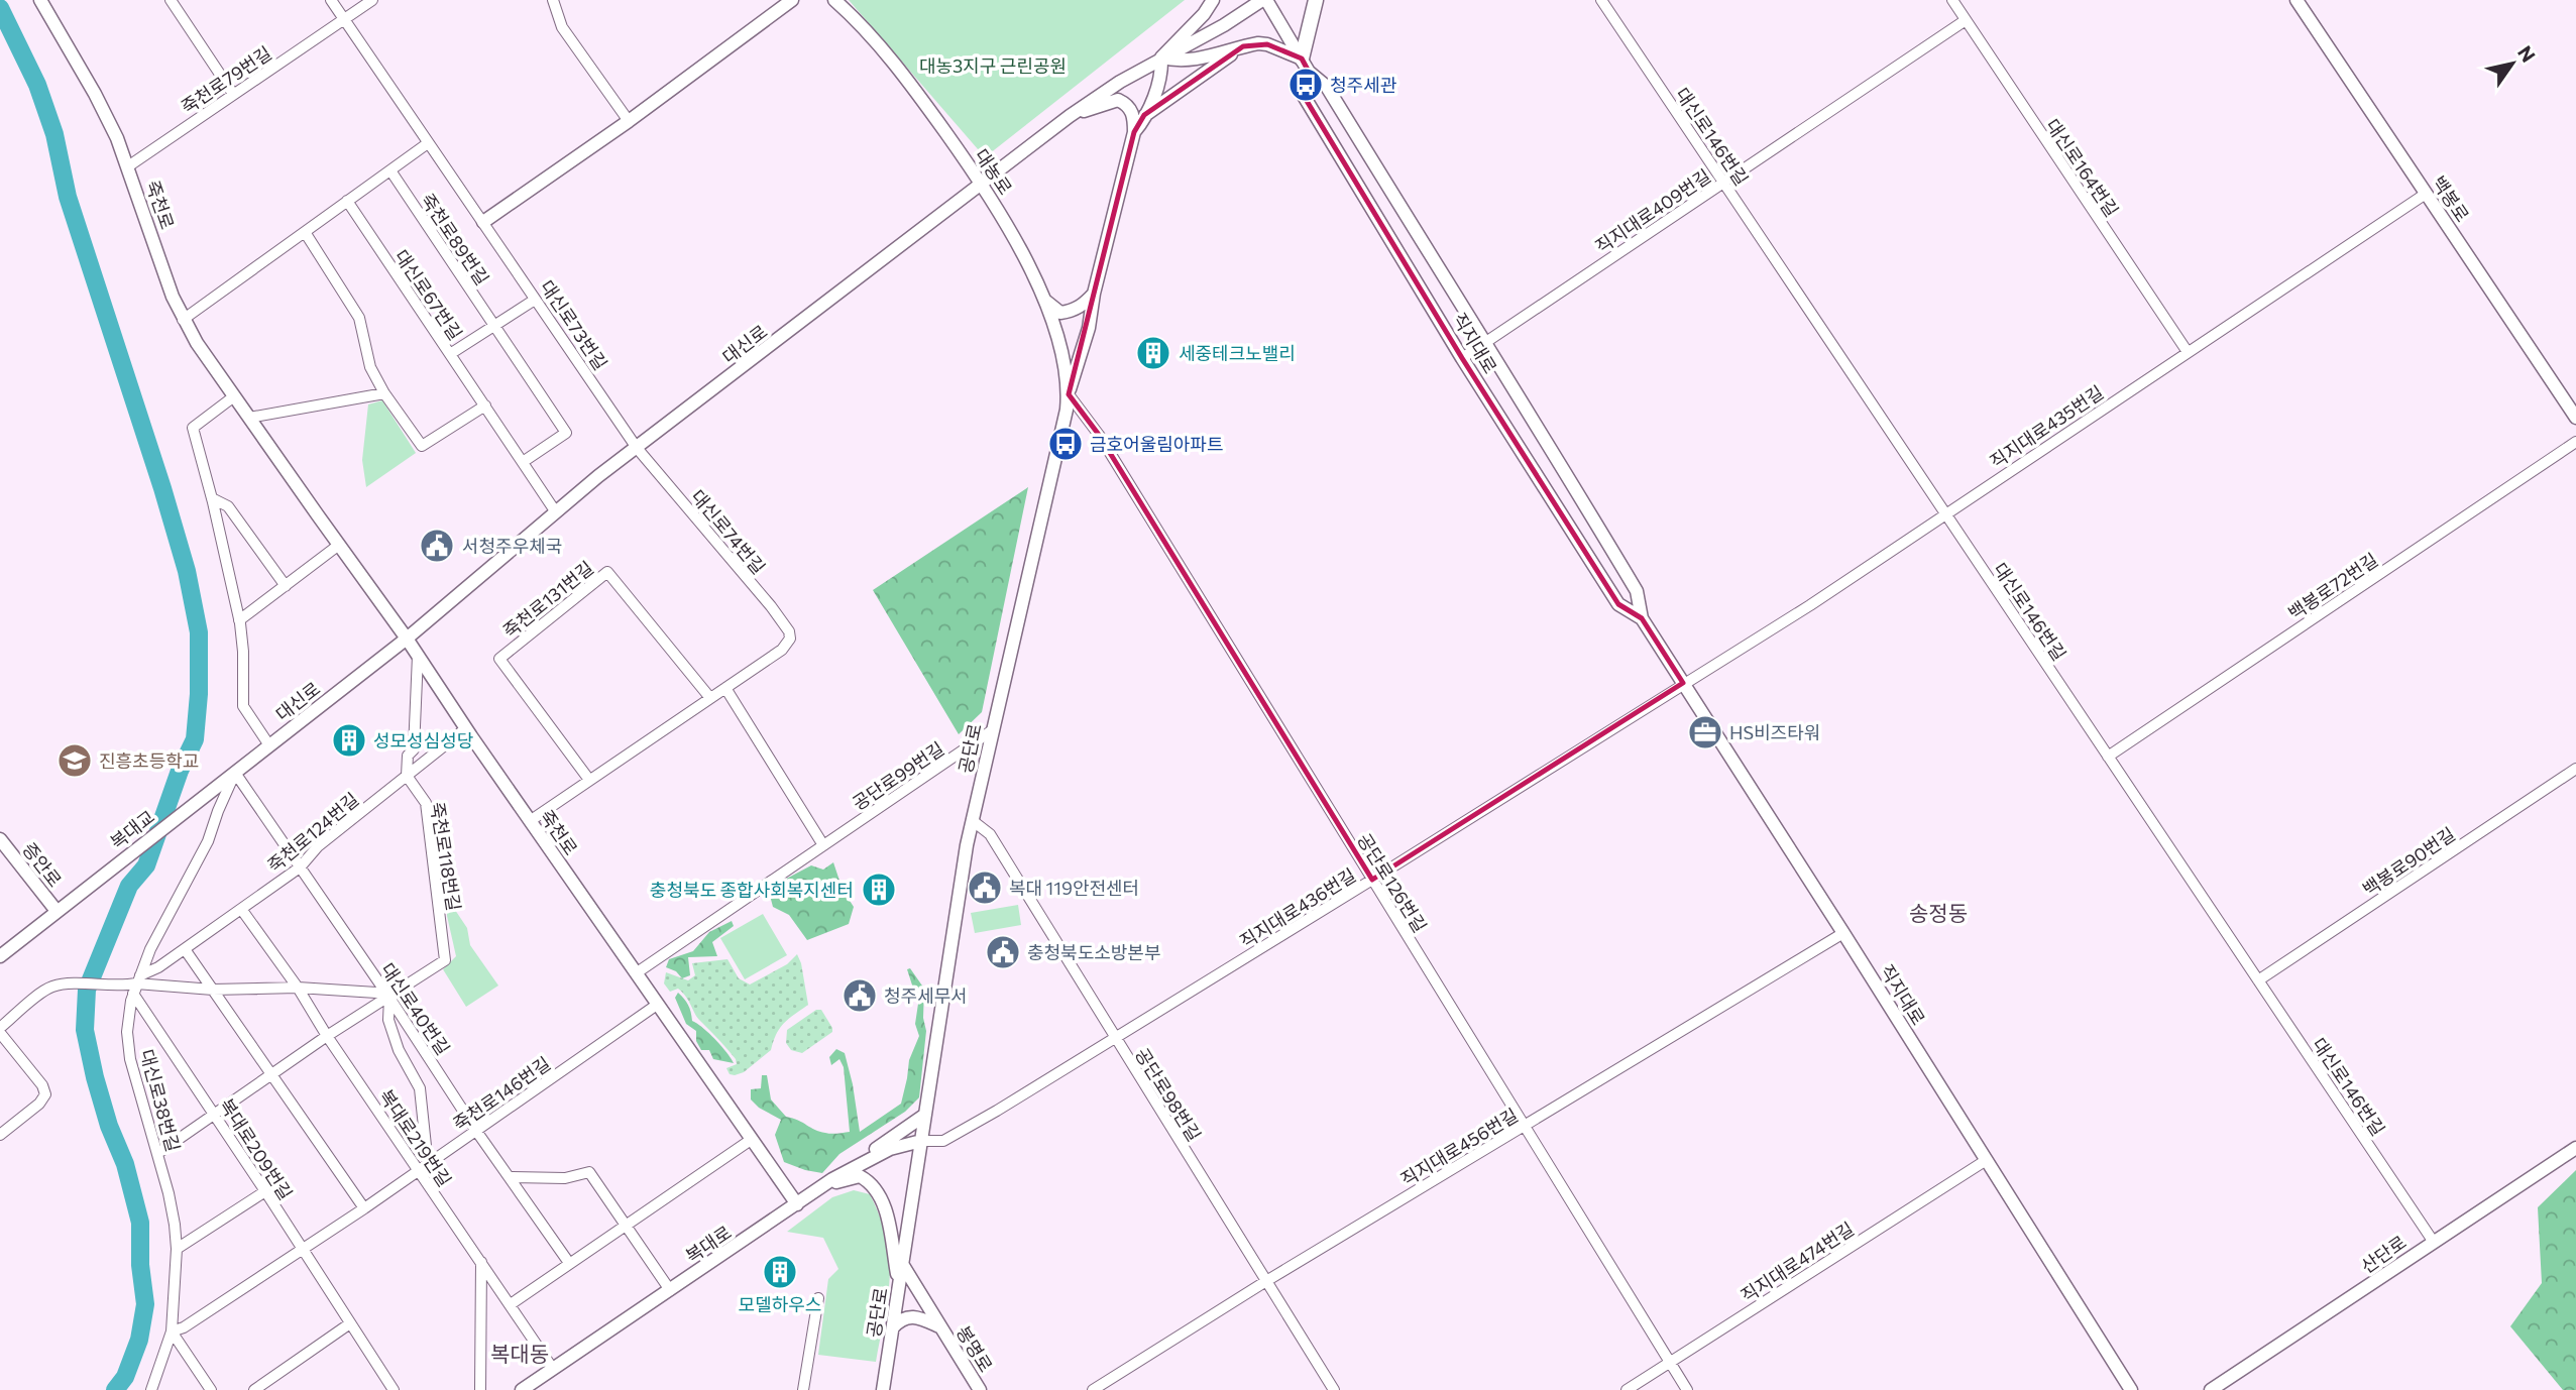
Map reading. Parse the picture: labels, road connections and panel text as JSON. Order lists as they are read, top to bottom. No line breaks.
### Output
{"streets":{"street":["죽천로79번길","대신로146번길","대신로164번길","대농로","백봉로","죽천로","직지대로409번길","죽천로89번길","대신로67번길","대신로73번길","직지대로","대신로","직지대로435번길","대신로74번길","백봉로72번길","죽천로131번길","공단로","공단로99번길","복대교","죽천로124번길","죽천로118번길","백봉로90번길","증안로","공단로126번길","직지대로436번길","대신로40번길","죽천로146번길","공단로98번길","대신로38번길","복대로219번길","직지대로456번길","복대로209번길","복대로","산단로","직지대로474번길","봉명로"]},"crossings":[["죽천로79번길","죽천로"],["죽천로79번길","대신로73번길"],["대신로146번길","직지대로409번길"],["대신로146번길","직지대로435번길"],["대신로146번길","백봉로72번길"],["대신로146번길","백봉로90번길"],["대신로146번길","산단로"],["대신로164번길","직지대로409번길"],["대신로164번길","직지대로435번길"],["대농로","대신로"],["대농로","공단로"],["대농로","공단로126번길"],["백봉로","직지대로435번길"],["죽천로","대신로"],["죽천로","공단로99번길"],["죽천로","죽천로124번길"],["죽천로","죽천로146번길"],["죽천로","복대로"],["직지대로409번길","직지대로"],["대신로67번길","대신로"],["대신로73번길","대신로"],["대신로73번길","대신로74번길"],["직지대로","대신로"],["직지대로","직지대로435번길"],["직지대로","직지대로436번길"],["직지대로","직지대로456번길"],["직지대로","직지대로474번길"],["대신로","대신로74번길"],["대신로","복대교"],["대신로","대신로40번길"],["대신로","대신로38번길"],["직지대로435번길","직지대로436번길"],["공단로","공단로99번길"],["공단로","공단로126번길"],["공단로","직지대로436번길"],["공단로","공단로98번길"],["공단로","복대로"],["공단로","봉명로"],["복대교","증안로"],["복대교","대신로40번길"],["복대교","대신로38번길"],["죽천로124번길","죽천로118번길"],["죽천로124번길","대신로40번길"],["죽천로124번길","대신로38번길"],["죽천로124번길","복대로219번길"],["죽천로124번길","복대로209번길"],["죽천로118번길","대신로40번길"],["죽천로118번길","대신로38번길"],["죽천로118번길","복대로219번길"],["죽천로118번길","복대로209번길"],["공단로126번길","직지대로436번길"],["공단로126번길","직지대로456번길"],["공단로126번길","직지대로474번길"],["직지대로436번길","공단로98번길"],["직지대로436번길","복대로"],["대신로40번길","죽천로146번길"],["대신로40번길","대신로38번길"],["죽천로146번길","대신로38번길"],["죽천로146번길","복대로219번길"],["죽천로146번길","복대로209번길"],["공단로98번길","직지대로456번길"],["대신로38번길","복대로209번길"],["복대로219번길","복대로"]],"districts":["송정동","복대동"],"parks":["대농3지구 근린공원"],"places":{"bus stop":["청주세관","금호어울림아파트"],"building":["세중테크노밸리","성모성심성당","충청북도 종합사회복지센터","모델하우스"],"public building":["서청주우체국","복대 119안전센터","충청북도소방본부","청주세무서"],"office":["HS비즈타워"],"school or university":["진흥초등학교"]},"north":"top right"}
